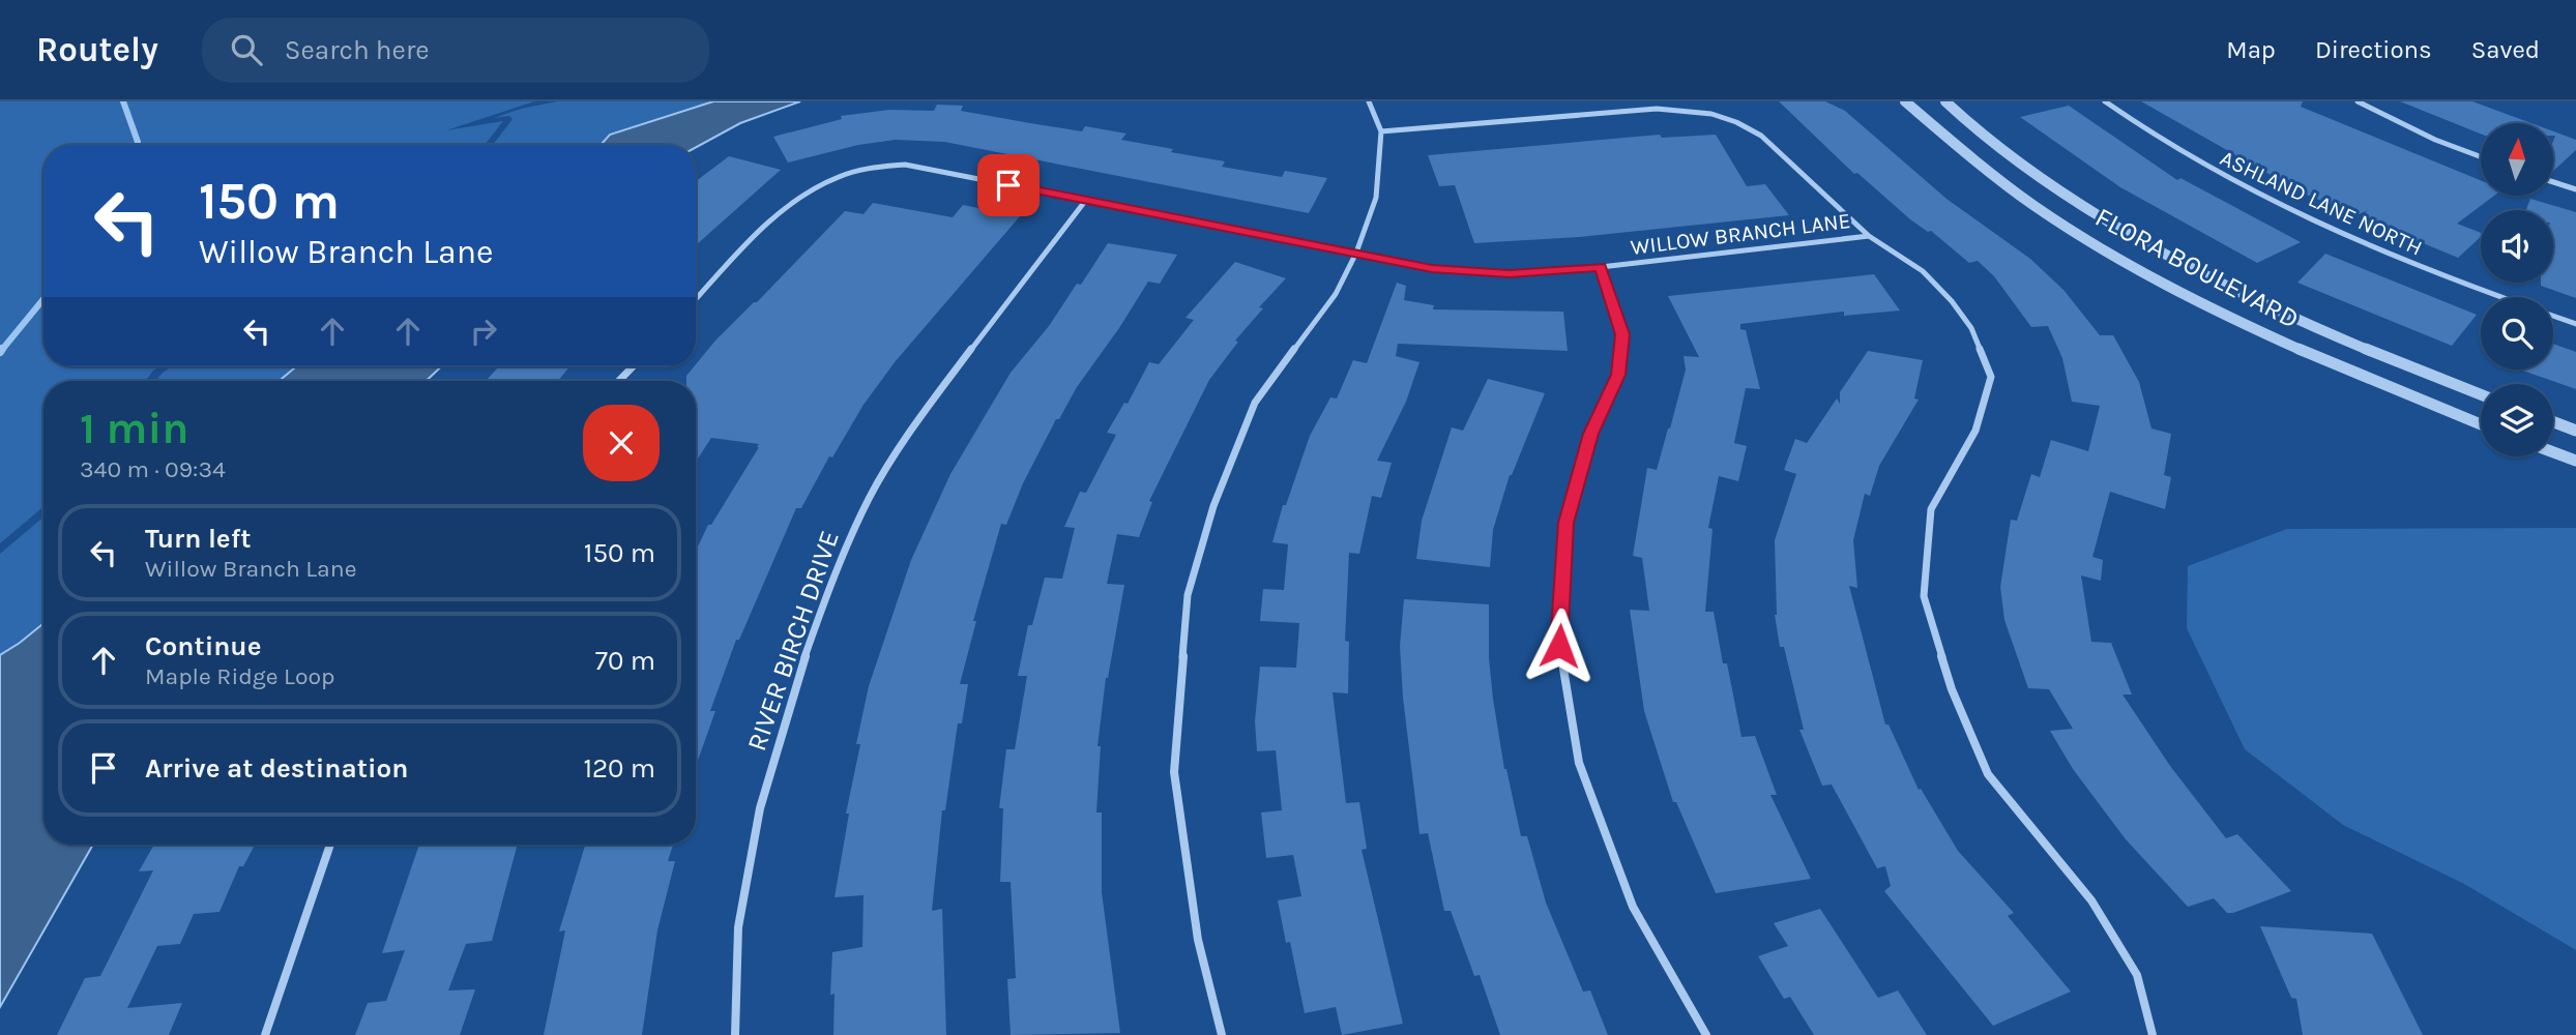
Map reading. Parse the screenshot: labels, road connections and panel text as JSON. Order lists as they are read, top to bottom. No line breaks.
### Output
{"streets":{"street":["ASHLAND LANE NORTH","WILLOW BRANCH LANE","FLORA BOULEVARD","RIVER BIRCH DRIVE"]},"crossings":[["WILLOW BRANCH LANE","RIVER BIRCH DRIVE"]],"north":"top","page":{"header":"Routely","search":"Search here","nav":["Map","Directions","Saved"],"turn":["150 m","Willow Branch Lane"],"heading":["1 min","340 m · 09:34"],"list":[{"name":"Turn left","note":"Willow Branch Lane","value":"150 m"},{"name":"Continue","note":"Maple Ridge Loop","value":"70 m"},{"name":"Arrive at destination","value":"120 m"}]}}
